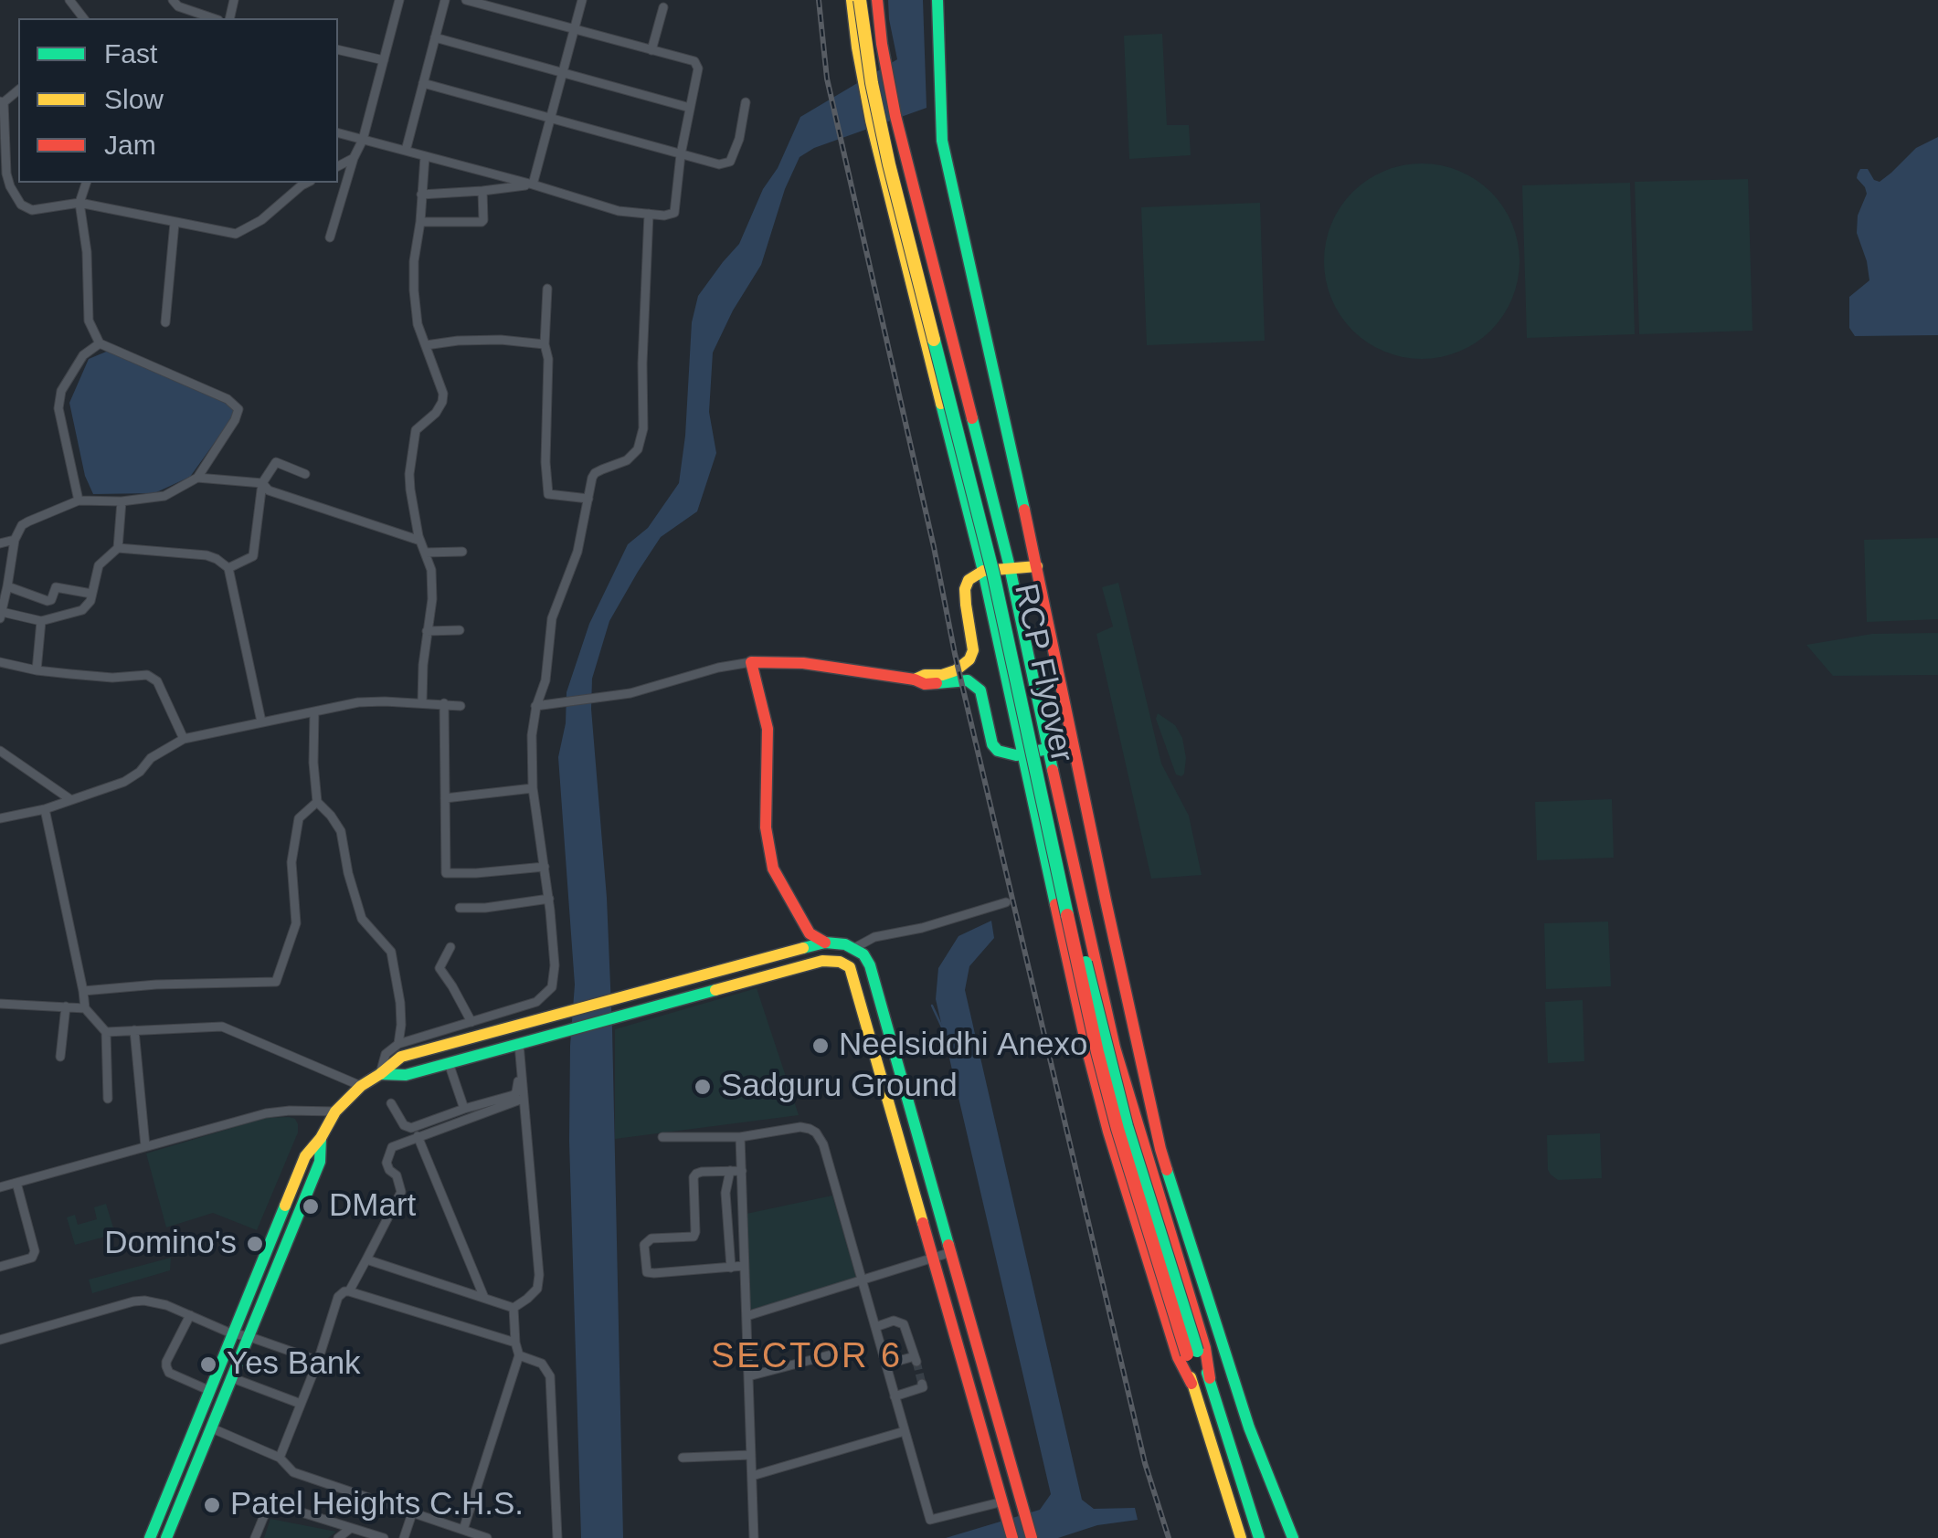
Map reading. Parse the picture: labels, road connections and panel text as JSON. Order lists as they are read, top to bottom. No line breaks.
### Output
{"streets":{"main road":["RCP Flyover"]},"districts":["SECTOR 6"],"places":["Neelsiddhi Anexo","Sadguru Ground","DMart","Domino's","Yes Bank","Patel Heights C.H.S."],"legend":["Fast","Slow","Jam"]}
